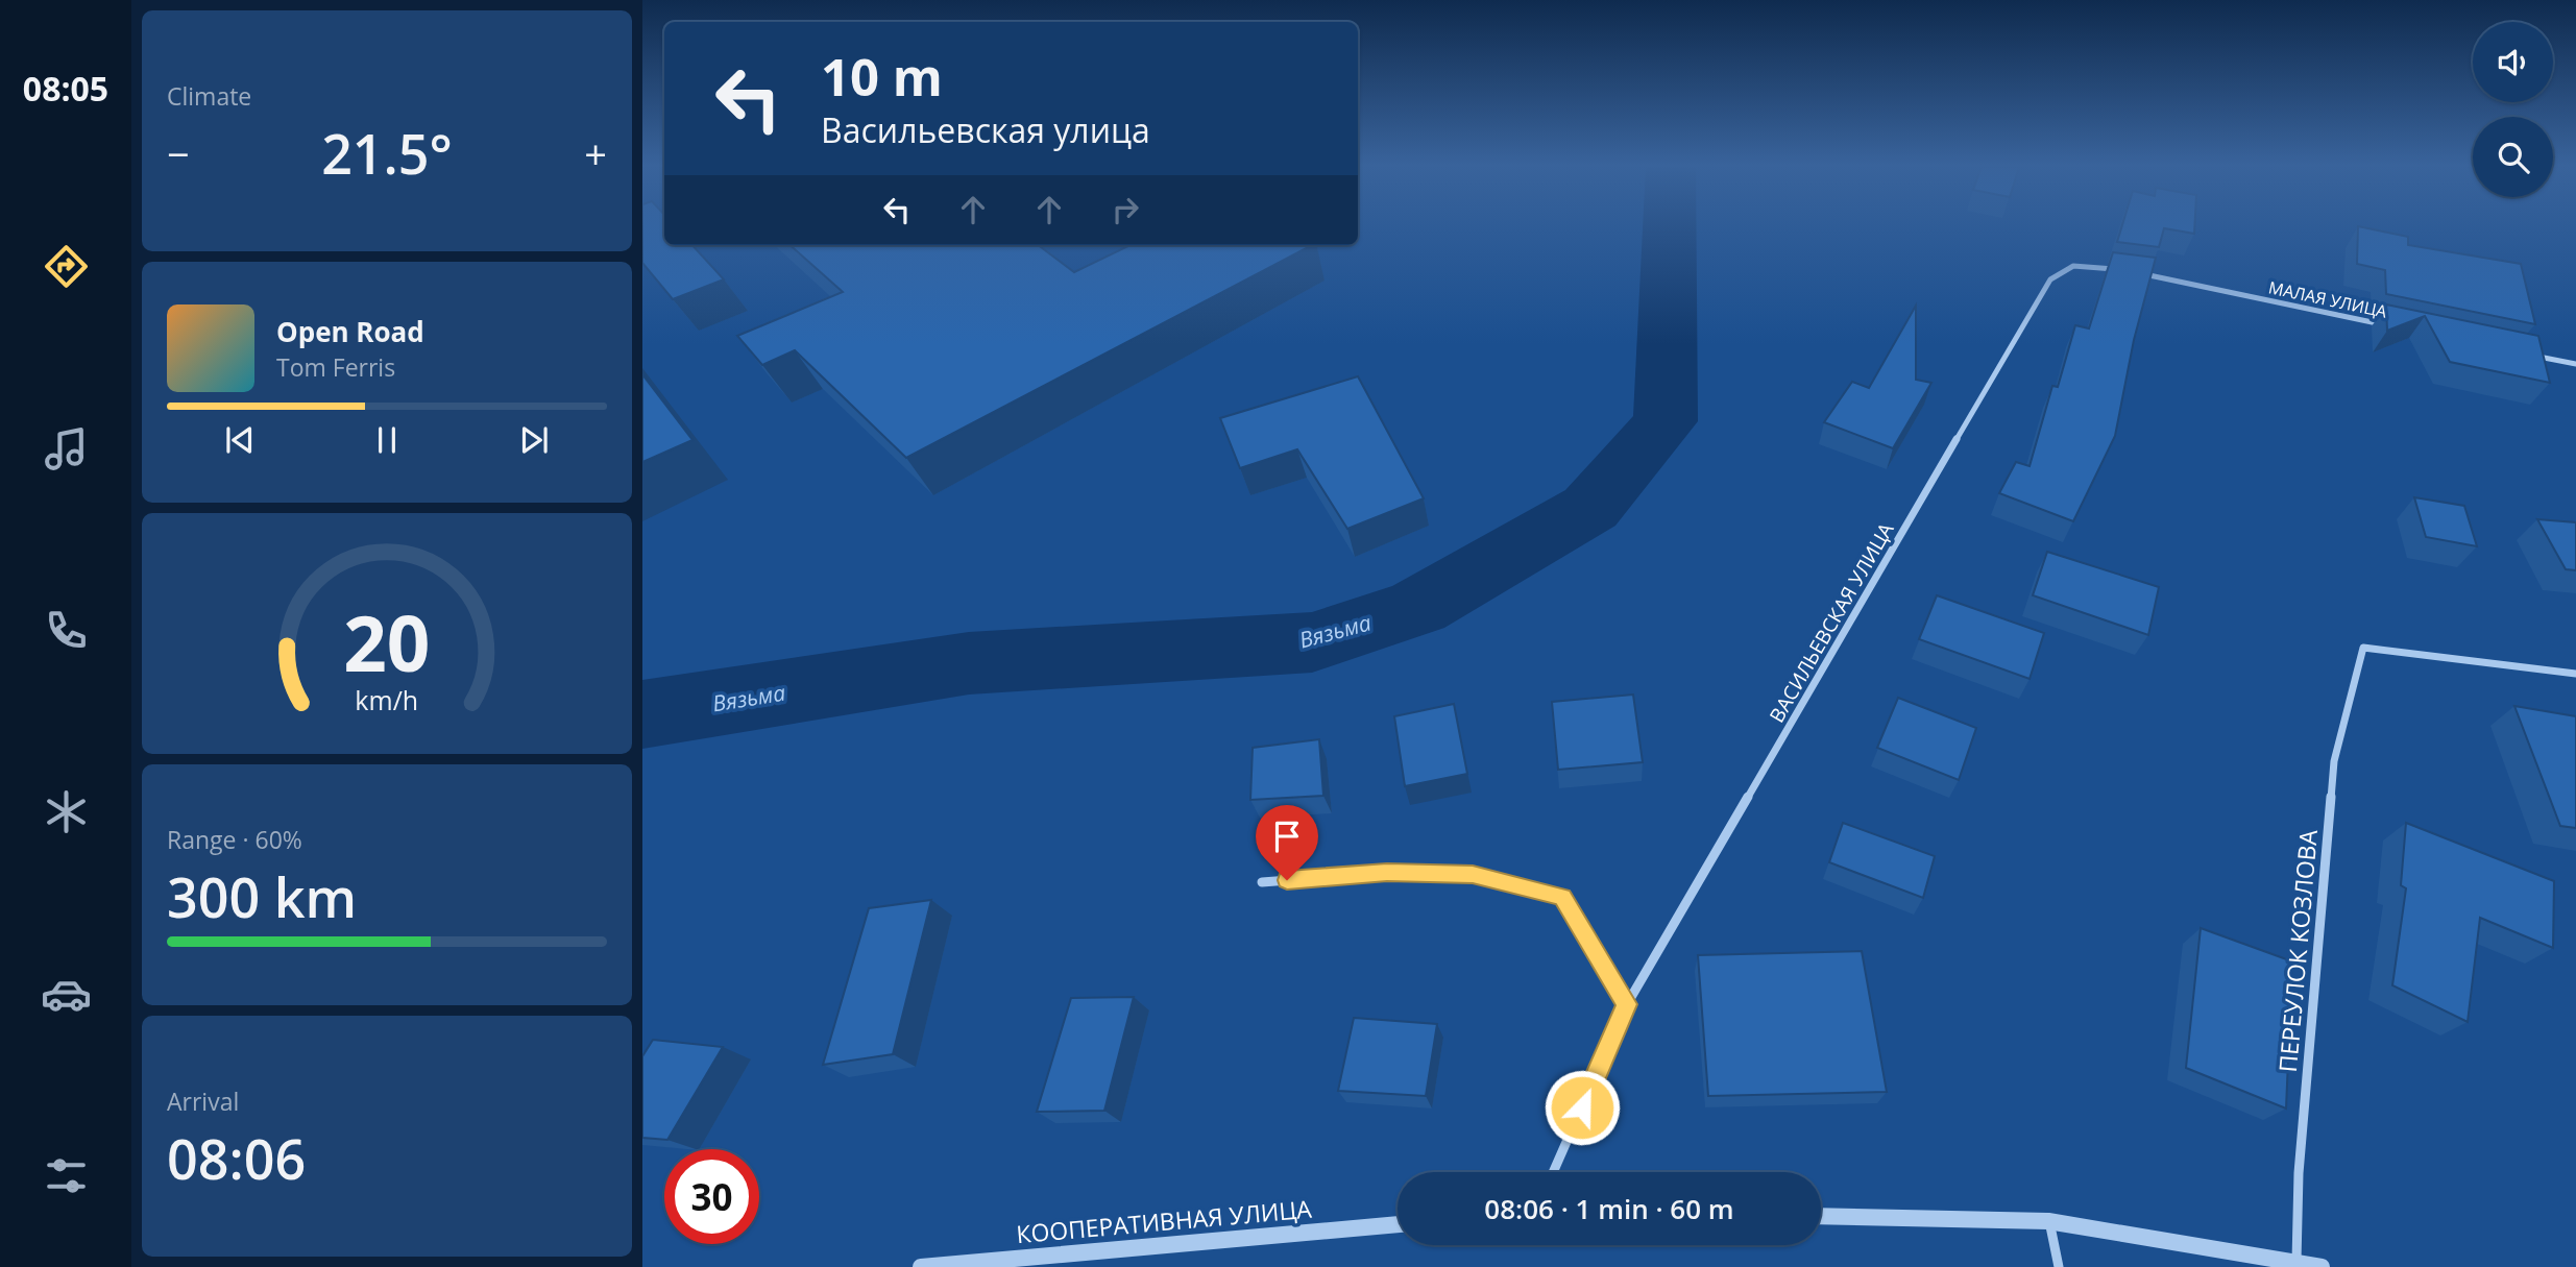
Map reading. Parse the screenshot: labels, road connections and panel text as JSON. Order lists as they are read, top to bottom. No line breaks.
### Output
{"streets":{"street":["МАЛАЯ УЛИЦА","ВАСИЛЬЕВСКАЯ УЛИЦА","ПЕРЕУЛОК КОЗЛОВА","КООПЕРАТИВНАЯ УЛИЦА"]},"water":["Вязьма"],"page":{"tabs":"08:05","tile":["Climate",["Range · 60%","300 km"],["Arrival","08:06"]],"turn":["10 m","Васильевская улица"],"heat":["−","21.5°","+"],"song":["Open Road","Tom Ferris"],"limit":"30","trip":"08:06 · 1 min · 60 m","gauge":["20","km/h"]}}
